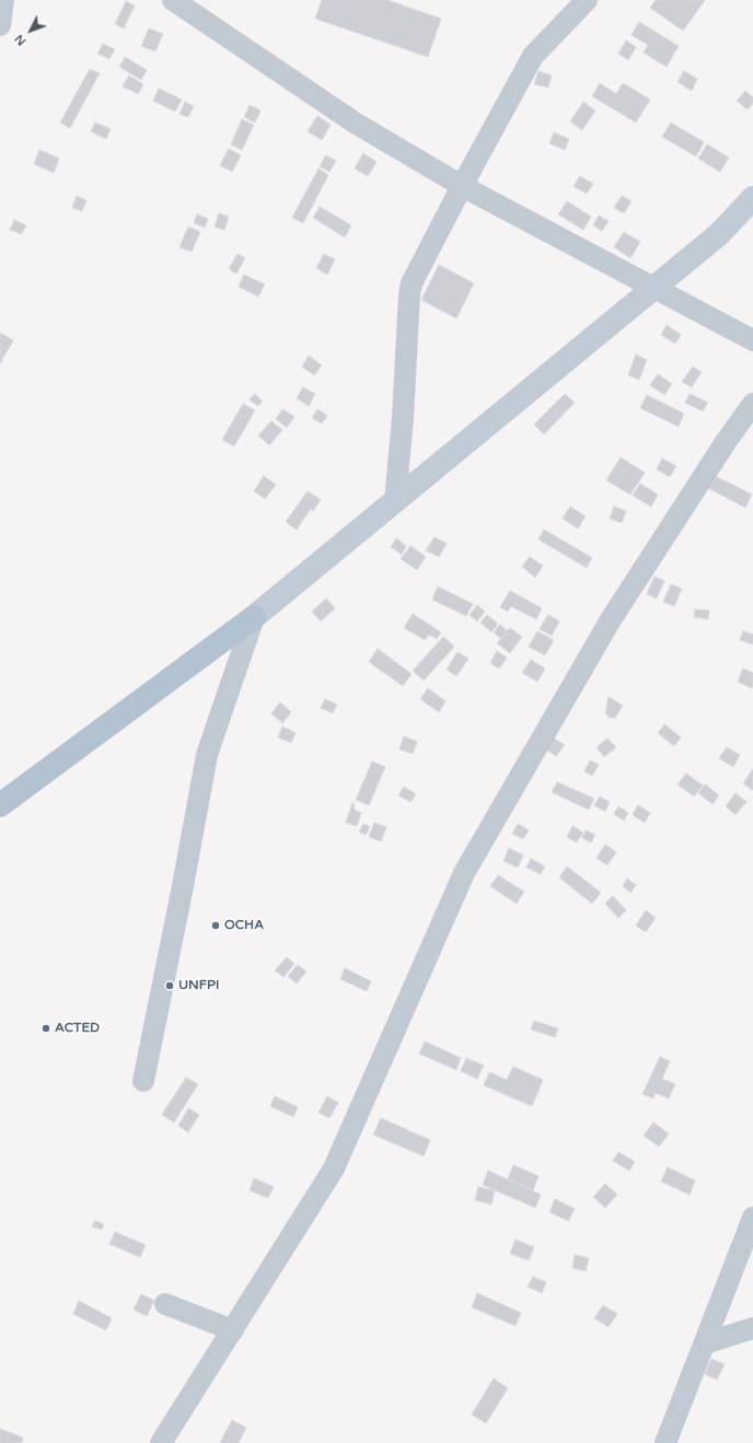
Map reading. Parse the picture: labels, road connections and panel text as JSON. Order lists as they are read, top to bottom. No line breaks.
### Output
{"places":["OCHA","UNFPI","ACTED"],"north":"bottom left"}
